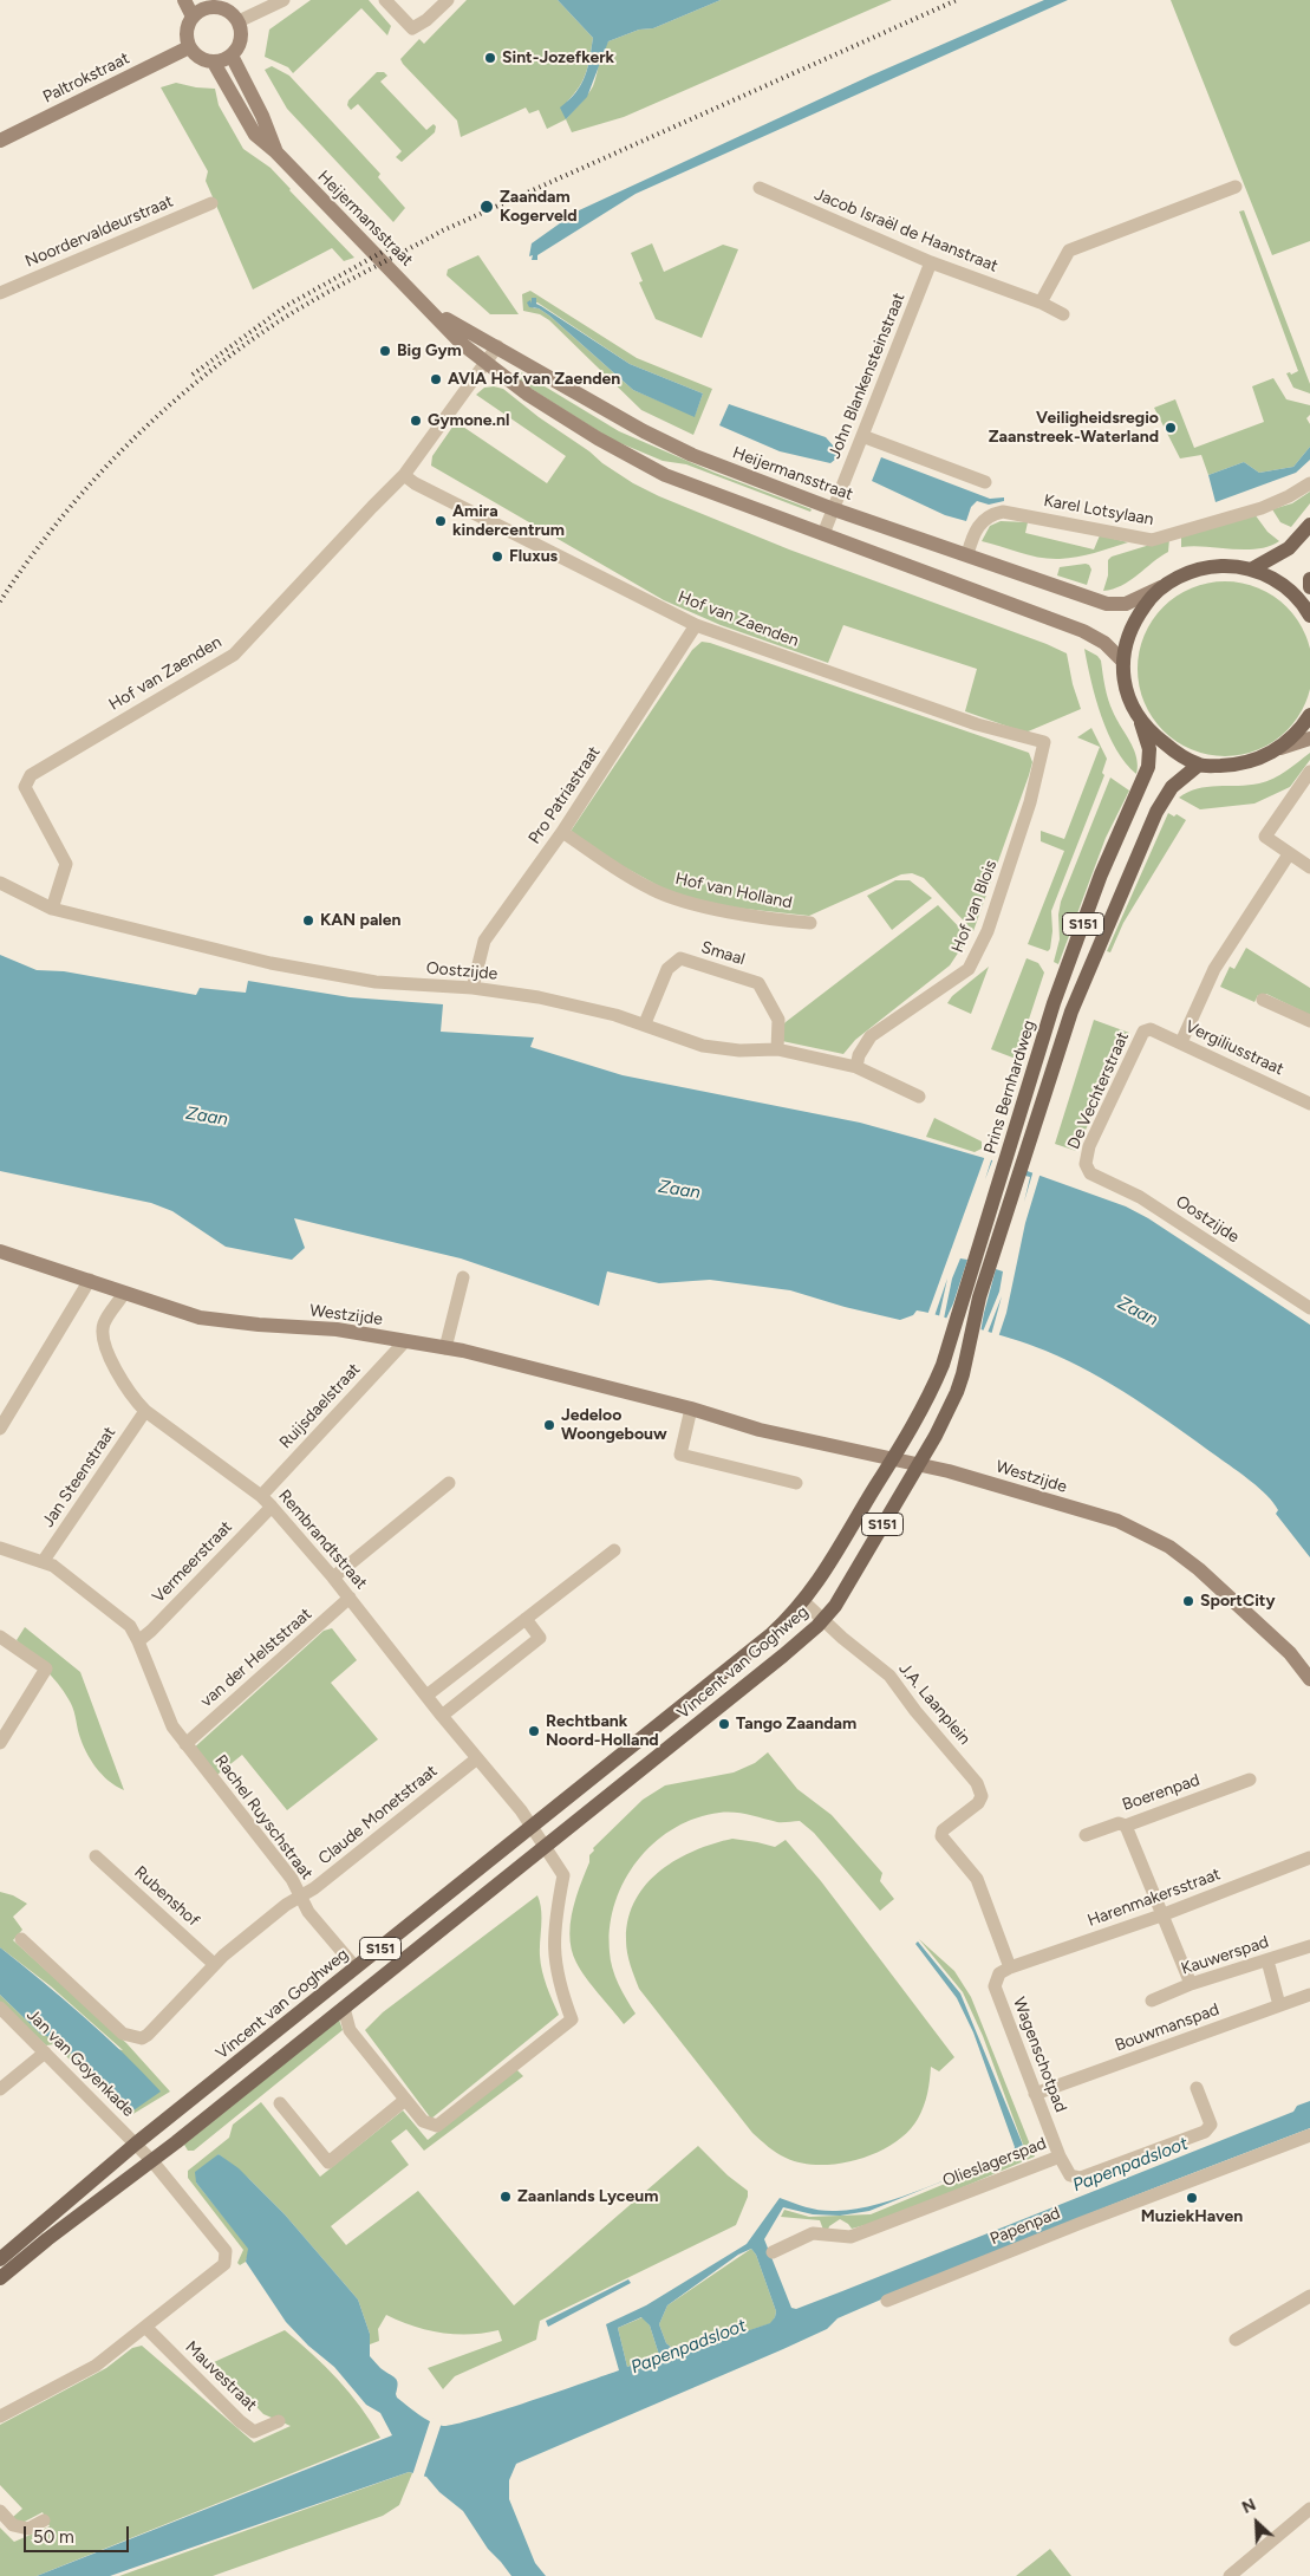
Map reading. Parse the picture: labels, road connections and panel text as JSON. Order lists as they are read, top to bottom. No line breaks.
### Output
{"streets":{"main road":["Paltrokstraat","Heijermansstraat","S151","Prins Bernhardweg","Westzijde","Vincent van Goghweg"],"street":["Jacob Israël de Haanstraat","Noordervaldeurstraat","John Blankensteinstraat","Karel Lotsylaan","Hof van Zaenden","Pro Patriastraat","Hof van Holland","Hof van Blois","Smaal","Oostzijde","Vergiliusstraat","De Vechterstraat","Ruijsdaelstraat","Jan Steenstraat","Rembrandtstraat","Vermeerstraat","van der Helststraat","J.A. Laanplein","Boerenpad","Claude Monetstraat","Rachel Ruyschstraat","Rubenshof","Harenmakersstraat","Kauwerspad","Bouwmanspad","Wagenschotpad","Jan van Goyenkade","Olieslagerspad","Papenpad","Mauvestraat"]},"crossings":[["Paltrokstraat","Heijermansstraat"],["Heijermansstraat","John Blankensteinstraat"],["Heijermansstraat","Karel Lotsylaan"],["Heijermansstraat","Hof van Zaenden"],["Heijermansstraat","S151"],["Jacob Israël de Haanstraat","John Blankensteinstraat"],["Hof van Zaenden","Pro Patriastraat"],["Hof van Zaenden","Hof van Blois"],["Hof van Zaenden","Oostzijde"],["Pro Patriastraat","Hof van Holland"],["Pro Patriastraat","Oostzijde"],["Hof van Blois","Oostzijde"],["S151","Prins Bernhardweg"],["Smaal","Oostzijde"],["Oostzijde","De Vechterstraat"],["Vergiliusstraat","De Vechterstraat"],["Prins Bernhardweg","Westzijde"],["Prins Bernhardweg","Vincent van Goghweg"],["Westzijde","Ruijsdaelstraat"],["Westzijde","Rembrandtstraat"],["Westzijde","Vincent van Goghweg"],["Ruijsdaelstraat","Rembrandtstraat"],["Ruijsdaelstraat","Vermeerstraat"],["Jan Steenstraat","Rembrandtstraat"],["Jan Steenstraat","Rachel Ruyschstraat"],["Rembrandtstraat","Vermeerstraat"],["Rembrandtstraat","van der Helststraat"],["Rembrandtstraat","Vincent van Goghweg"],["Rembrandtstraat","Claude Monetstraat"],["Vermeerstraat","Rachel Ruyschstraat"],["van der Helststraat","Rachel Ruyschstraat"],["Vincent van Goghweg","J.A. Laanplein"],["Vincent van Goghweg","Rachel Ruyschstraat"],["Vincent van Goghweg","Jan van Goyenkade"],["J.A. Laanplein","Harenmakersstraat"],["J.A. Laanplein","Wagenschotpad"],["Claude Monetstraat","Rachel Ruyschstraat"],["Claude Monetstraat","Rubenshof"],["Harenmakersstraat","Wagenschotpad"],["Bouwmanspad","Wagenschotpad"],["Wagenschotpad","Olieslagerspad"]],"water":["Zaan","Papenpadsloot"],"places":["Sint-Jozefkerk","Zaandam Kogerveld","Big Gym","AVIA Hof van Zaenden","Gymone.nl","Veiligheidsregio Zaanstreek-Waterland","Amira kindercentrum","Fluxus","KAN palen","Jedeloo Woongebouw","SportCity","Tango Zaandam","Rechtbank Noord-Holland","Zaanlands Lyceum","MuziekHaven"],"scale_bar":"50 m","north":"top left"}
